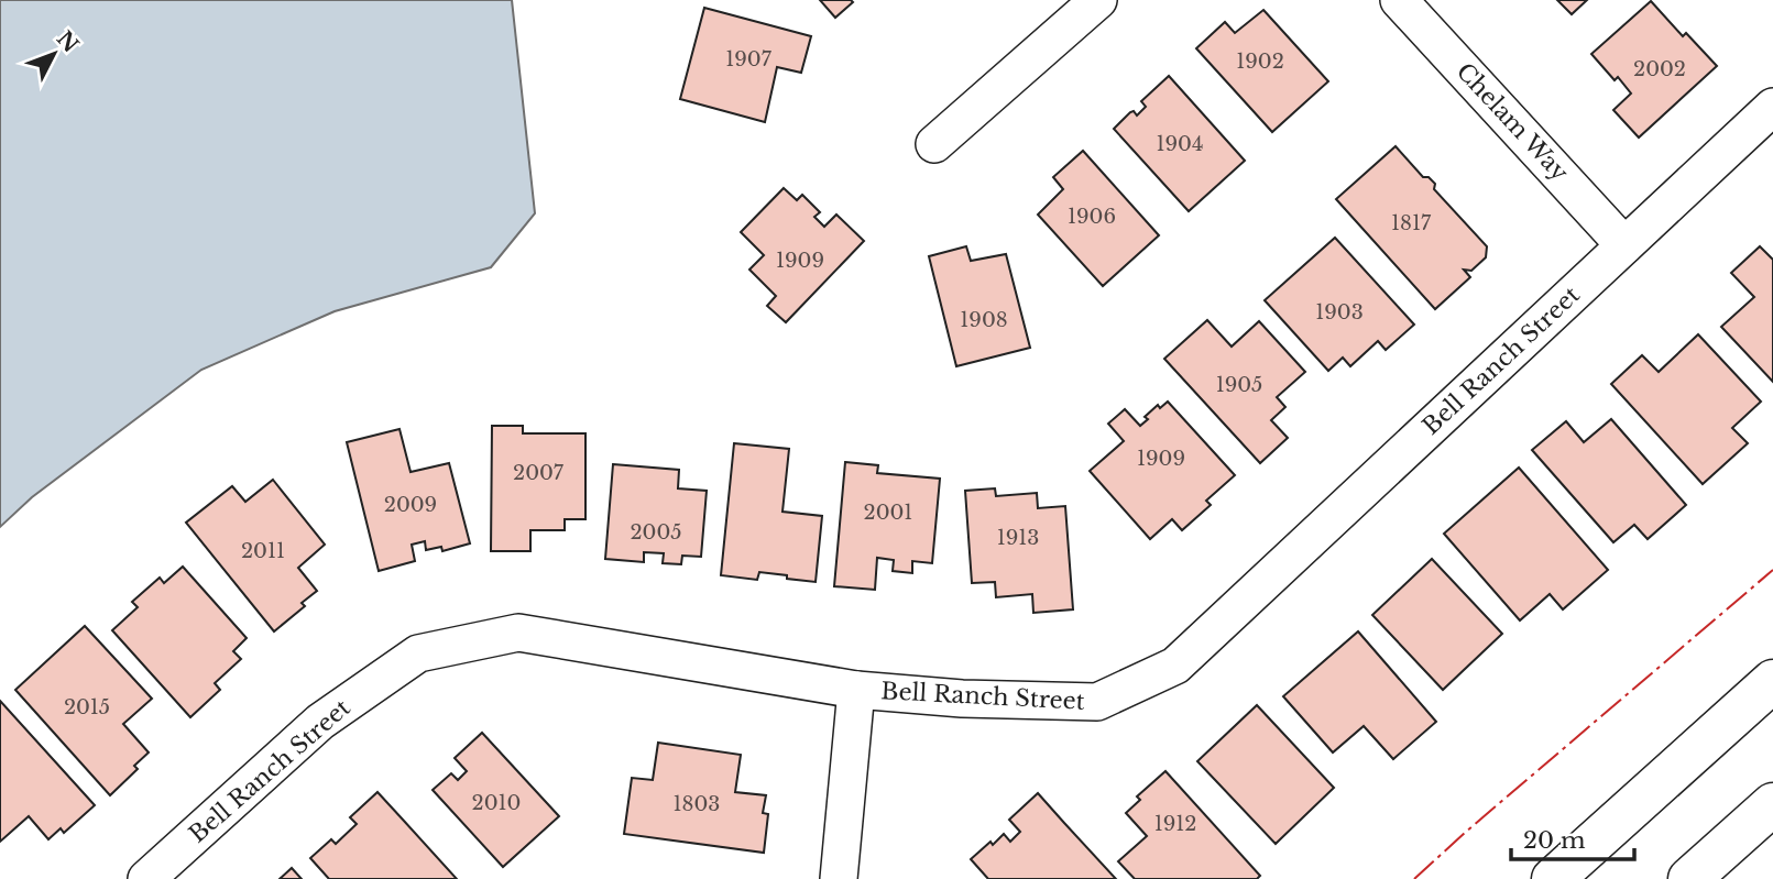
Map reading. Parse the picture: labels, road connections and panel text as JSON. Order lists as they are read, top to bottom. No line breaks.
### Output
{"streets":{"street":["Chelam Way","Bell Ranch Street"]},"crossings":[["Chelam Way","Bell Ranch Street"]],"house_numbers":["1907","1902","2002","1904","1906","1817","1909","1903","1908","1905","1909","2007","2009","2001","2005","1913","2011","2015","2010","1803","1912"],"scale_bar":"20 m","north":"top right"}
